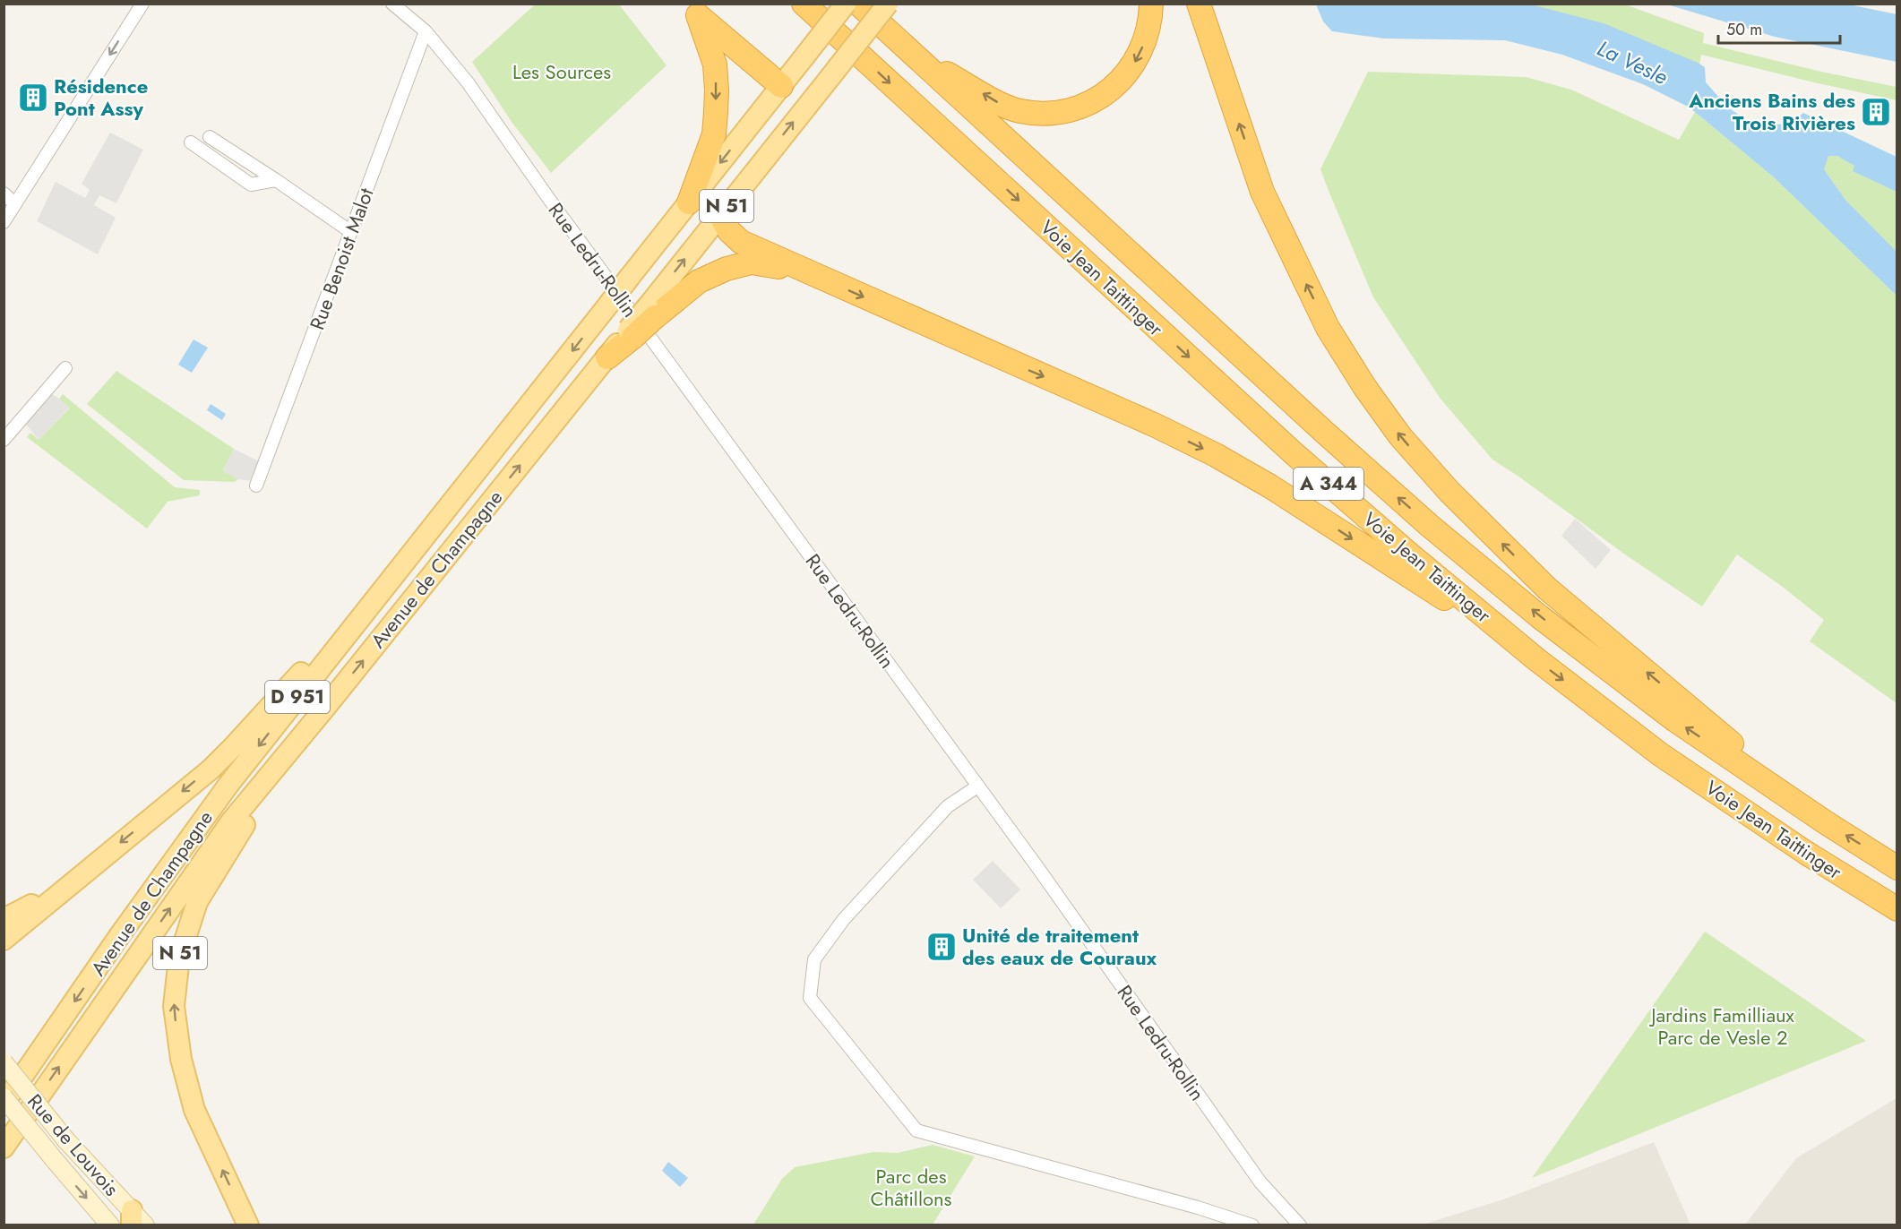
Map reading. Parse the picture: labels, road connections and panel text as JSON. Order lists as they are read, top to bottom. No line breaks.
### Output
{"streets":{"highway":["Voie Jean Taittinger","A 344"],"main road":["N 51","Avenue de Champagne","D 951"],"street":["Rue Benoist Malot","Rue Ledru-Rollin","Rue de Louvois"]},"crossings":[["N 51","Avenue de Champagne"],["Rue Benoist Malot","Rue Ledru-Rollin"]],"water":["La Vesle"],"parks":["Les Sources","Jardins Familliaux Parc de Vesle 2","Parc des Châtillons"],"places":{"building":["Résidence Pont Assy","Anciens Bains des Trois Rivières","Unité de traitement des eaux de Couraux"]},"scale_bar":"50 m"}
